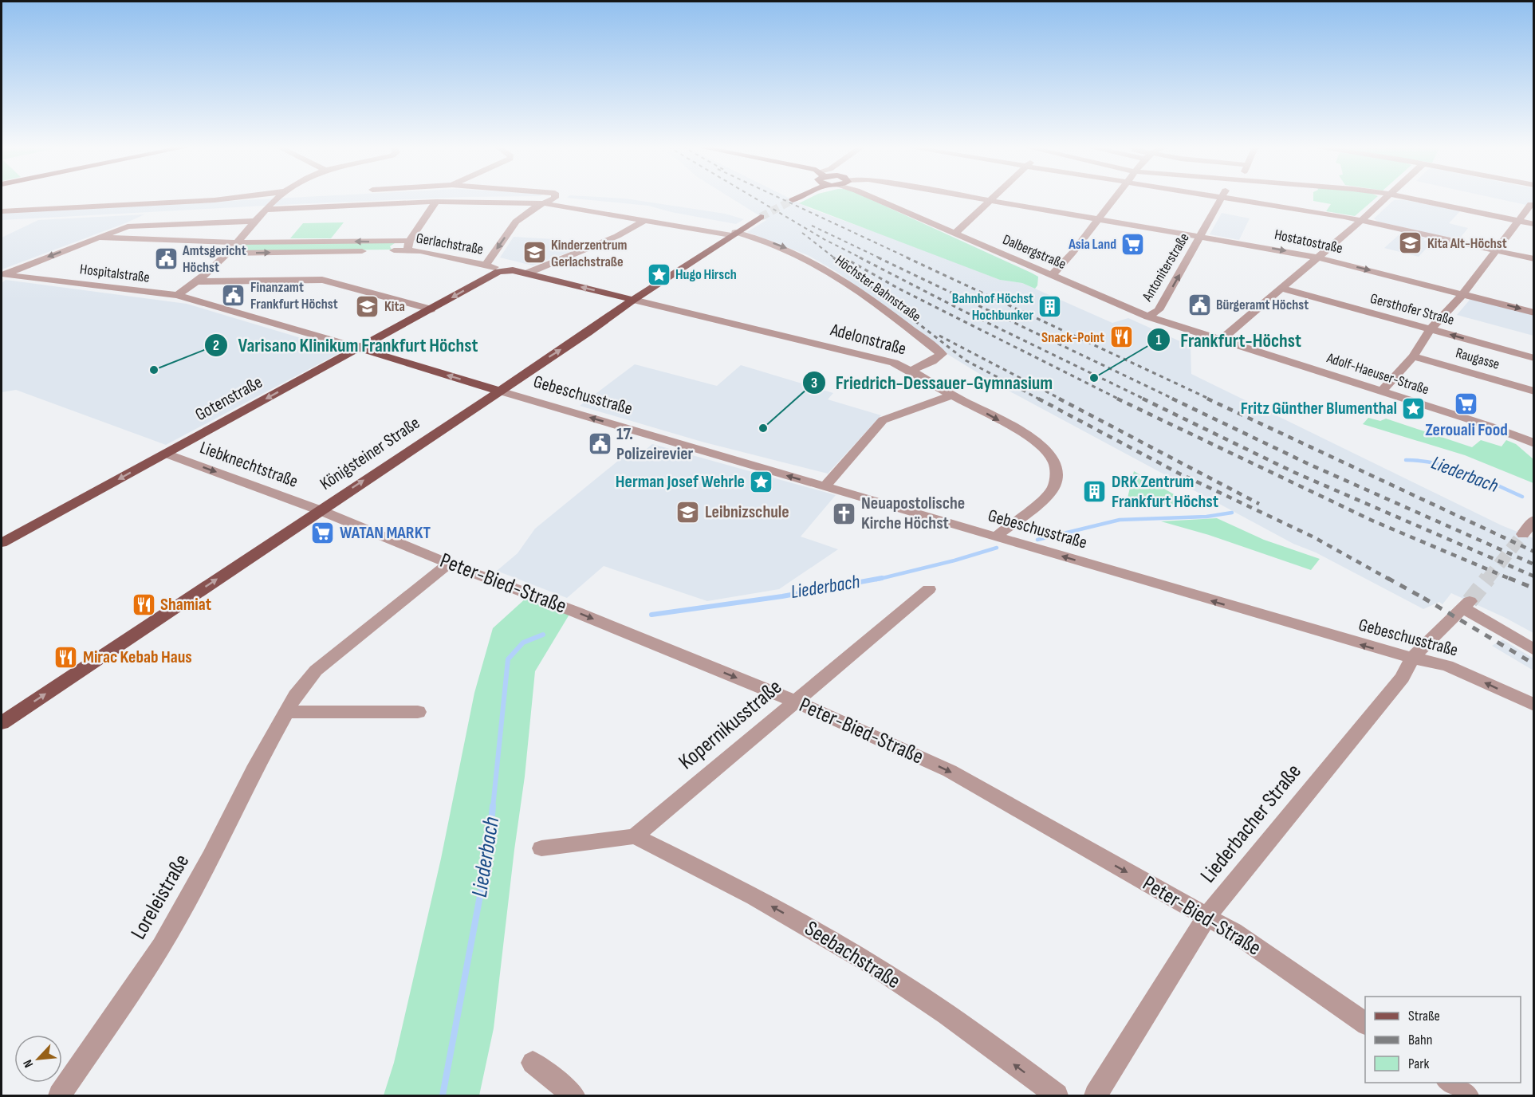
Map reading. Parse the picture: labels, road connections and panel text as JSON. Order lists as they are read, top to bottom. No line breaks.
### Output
{"streets":{"main road":["Gerlachstraße","Hospitalstraße","Gotenstraße","Königsteiner Straße"],"street":["Hostatostraße","Dalbergstraße","Antoniterstraße","Höchster Bahnstraße","Gersthofer Straße","Adelonstraße","Raugasse","Adolf-Haeuser-Straße","Gebeschusstraße","Liebknechtstraße","Peter-Bied-Straße","Kopernikusstraße","Liederbacher Straße","Loreleistraße","Seebachstraße"]},"crossings":[["Hostatostraße","Antoniterstraße"],["Gerlachstraße","Hospitalstraße"],["Gerlachstraße","Adelonstraße"],["Gerlachstraße","Gotenstraße"],["Gerlachstraße","Königsteiner Straße"],["Dalbergstraße","Antoniterstraße"],["Dalbergstraße","Adolf-Haeuser-Straße"],["Antoniterstraße","Adolf-Haeuser-Straße"],["Hospitalstraße","Gebeschusstraße"],["Hospitalstraße","Gotenstraße"],["Hospitalstraße","Königsteiner Straße"],["Höchster Bahnstraße","Adelonstraße"],["Höchster Bahnstraße","Königsteiner Straße"],["Adelonstraße","Gebeschusstraße"],["Adelonstraße","Königsteiner Straße"],["Gebeschusstraße","Königsteiner Straße"],["Gebeschusstraße","Liederbacher Straße"],["Gotenstraße","Liebknechtstraße"],["Königsteiner Straße","Liebknechtstraße"],["Königsteiner Straße","Peter-Bied-Straße"],["Liebknechtstraße","Peter-Bied-Straße"],["Peter-Bied-Straße","Kopernikusstraße"],["Peter-Bied-Straße","Liederbacher Straße"],["Peter-Bied-Straße","Loreleistraße"],["Kopernikusstraße","Seebachstraße"]],"one_way":["Gebeschusstraße","Gotenstraße","Königsteiner Straße","Liebknechtstraße","Peter-Bied-Straße","Seebachstraße"],"water":["Liederbach"],"places":{"school or university":["Kita Alt-Höchst","Kinderzentrum Gerlachstraße","Kita","Leibnizschule"],"supermarket":["Asia Land","Zerouali Food","WATAN MARKT"],"public building":["Amtsgericht Höchst","Finanzamt Frankfurt Höchst","Bürgeramt Höchst","17. Polizeirevier"],"place":["Hugo Hirsch","Fritz Günther Blumenthal","Herman Josef Wehrle"],"building":["Bahnhof Höchst Hochbunker","DRK Zentrum Frankfurt Höchst"],"restaurant":["Snack-Point","Shamiat","Mirac Kebab Haus"],"other":["Varisano Klinikum Frankfurt Höchst","Frankfurt-Höchst","Friedrich-Dessauer-Gymnasium"],"church":["Neuapostolische Kirche Höchst"]},"legend":["Straße","Bahn","Park"],"north":"bottom left"}
